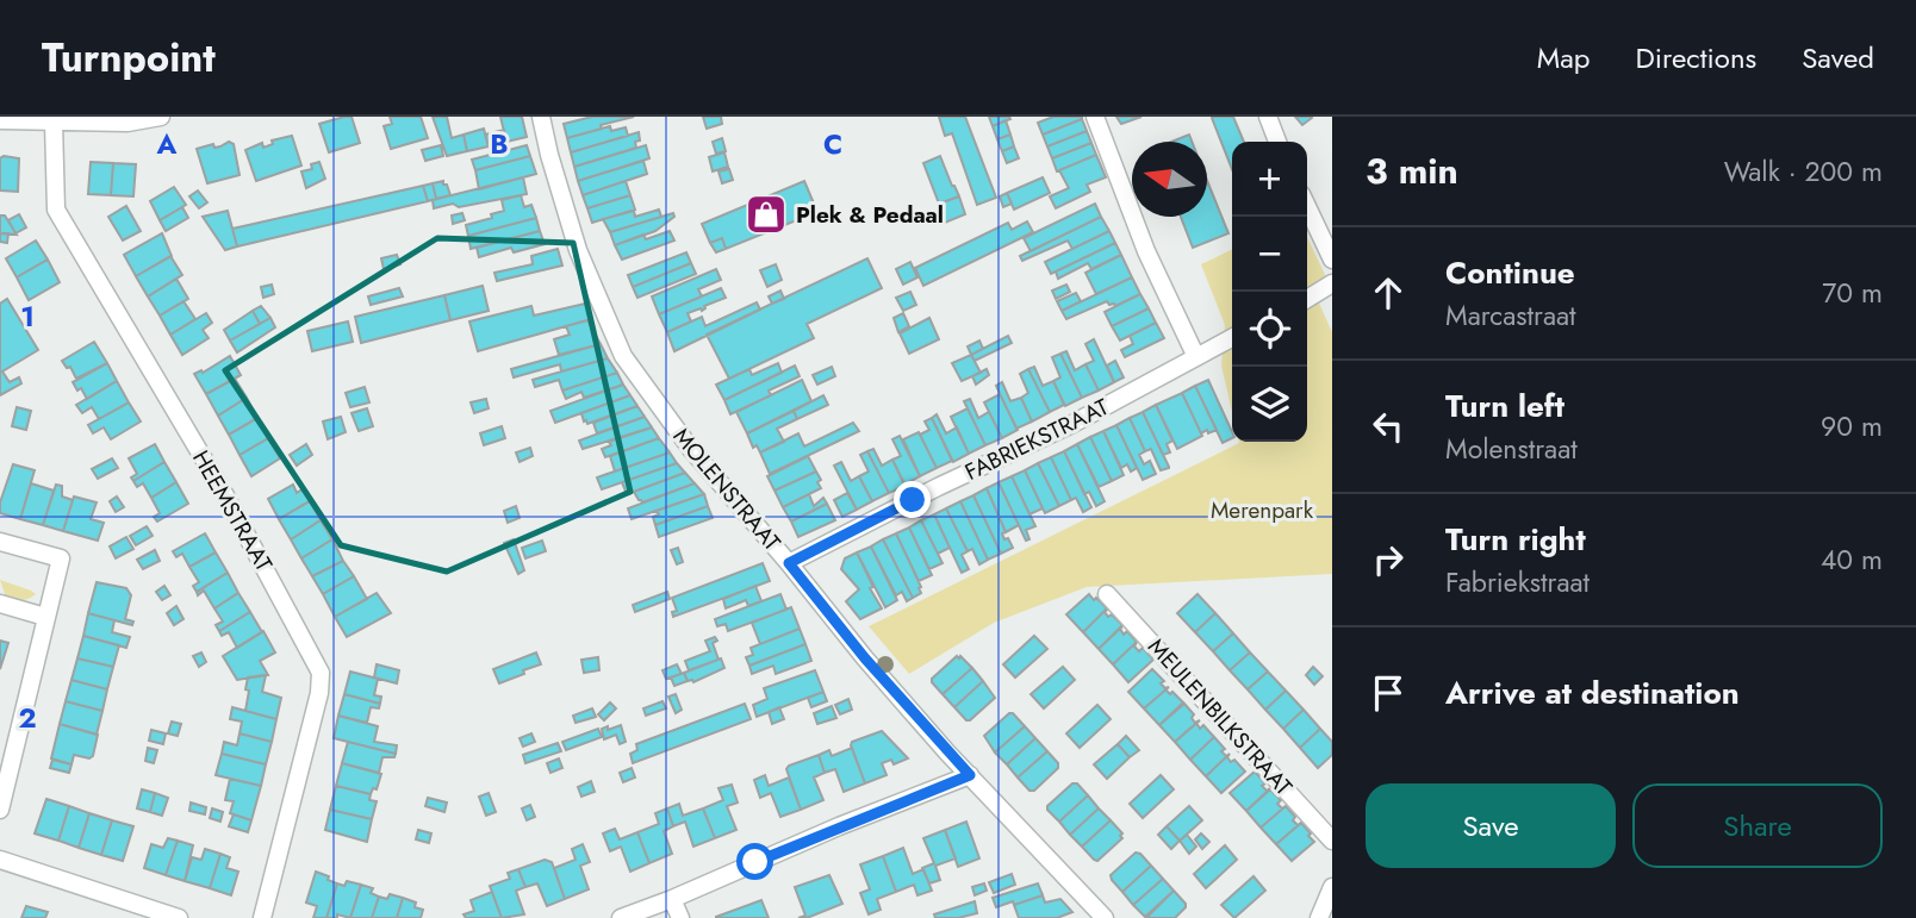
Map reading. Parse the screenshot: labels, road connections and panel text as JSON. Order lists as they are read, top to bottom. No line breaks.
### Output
{"streets":{"street":["FABRIEKSTRAAT","MOLENSTRAAT","HEEMSTRAAT","MEULENBILKSTRAAT"]},"crossings":[["FABRIEKSTRAAT","MOLENSTRAAT"]],"parks":["Merenpark"],"places":{"shop":["Plek & Pedaal"]},"north":"left","page":{"header":"Turnpoint","nav":["Map","Directions","Saved"],"heading":["3 min","Walk · 200 m"],"map_buttons":["+","−"],"list":[["Continue","Marcastraat","70 m"],["Turn left","Molenstraat","90 m"],["Turn right","Fabriekstraat","40 m"],"Arrive at destination"],"buttons":["Save","Share"]},"grid":{"columns":["A","B","C"],"rows":["1","2"]}}
